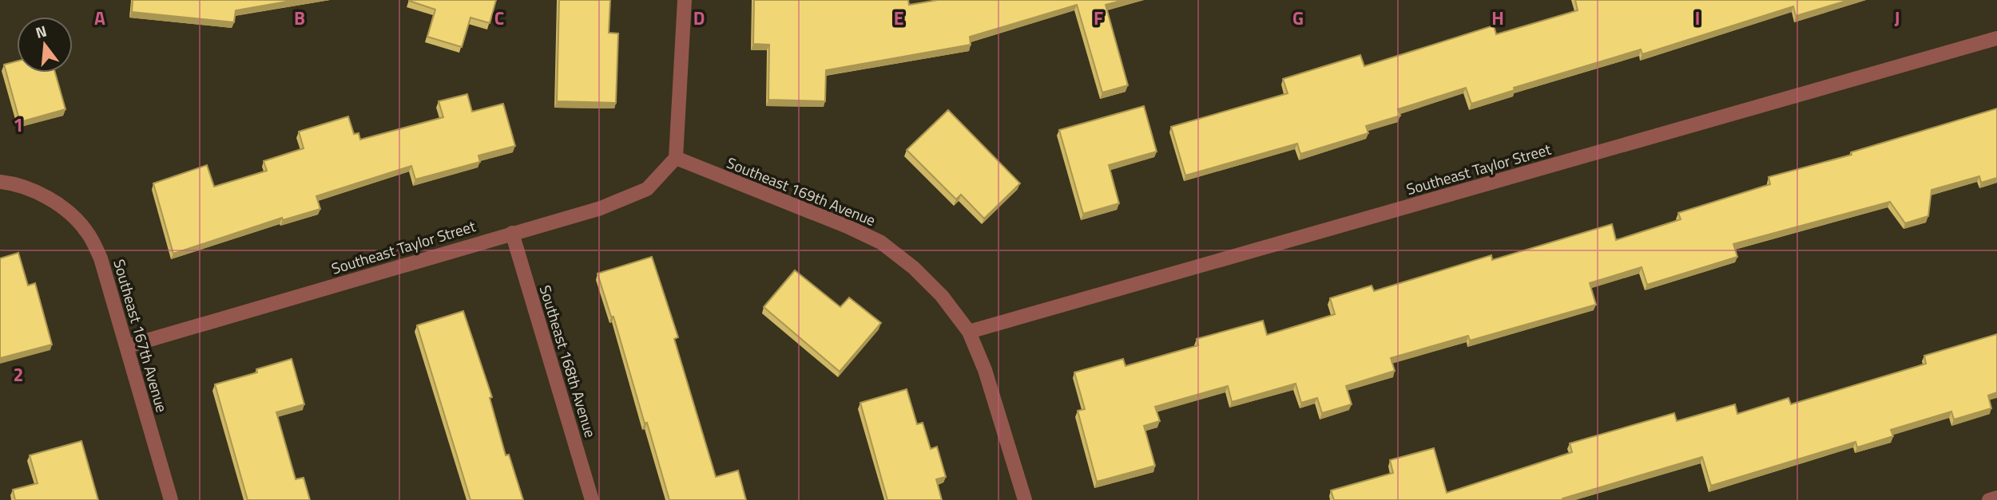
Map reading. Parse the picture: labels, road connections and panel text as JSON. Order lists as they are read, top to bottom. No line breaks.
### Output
{"streets":{"street":["Southeast Taylor Street","Southeast 169th Avenue","Southeast 167th Avenue","Southeast 168th Avenue"]},"crossings":[["Southeast Taylor Street","Southeast 169th Avenue"],["Southeast Taylor Street","Southeast 167th Avenue"],["Southeast Taylor Street","Southeast 168th Avenue"]],"north":"top","grid":{"columns":["A","B","C","D","E","F","G","H","I","J"],"rows":["1","2"]}}
